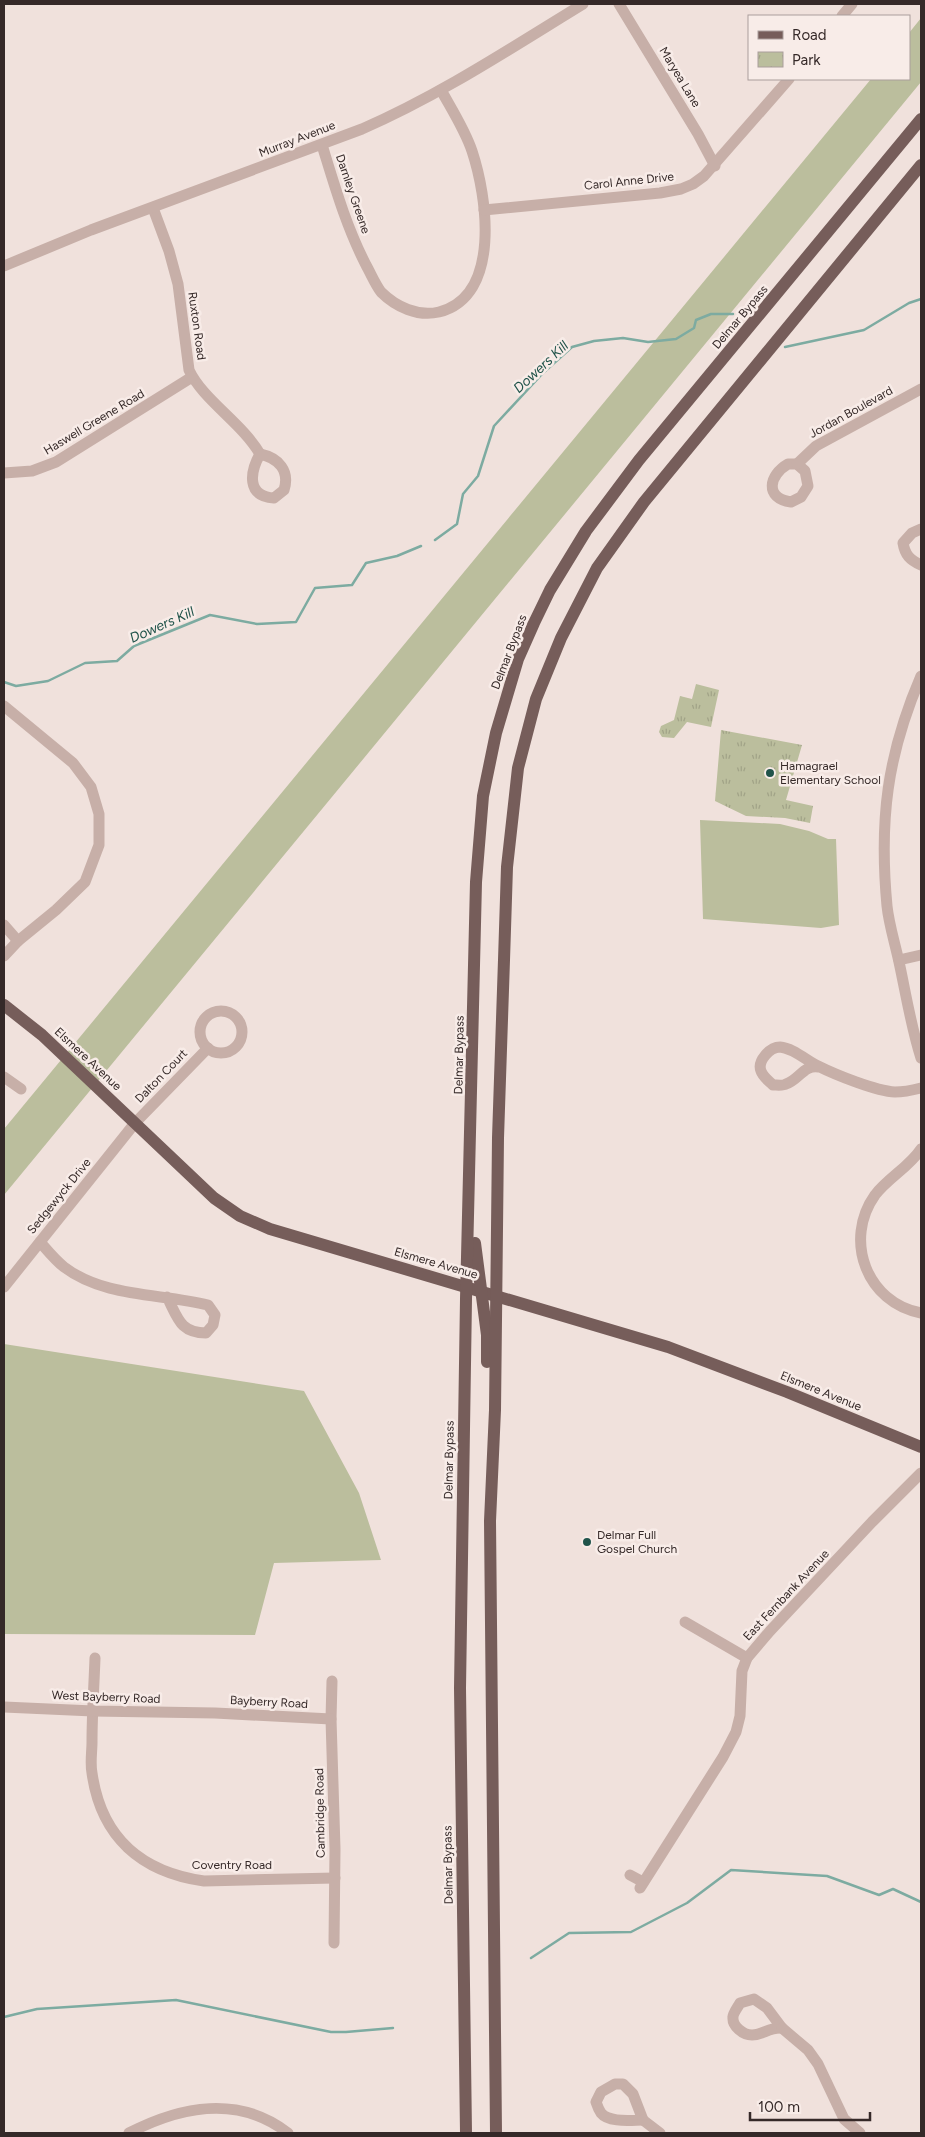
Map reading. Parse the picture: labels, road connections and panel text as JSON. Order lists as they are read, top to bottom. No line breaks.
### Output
{"streets":{"main road":["Delmar Bypass","Elsmere Avenue"],"street":["Maryea Lane","Murray Avenue","Carol Anne Drive","Darnley Greene","Ruxton Road","Jordan Boulevard","Haswell Greene Road","Dalton Court","Sedgewyck Drive","East Fernbank Avenue","West Bayberry Road","Bayberry Road","Cambridge Road","Coventry Road"]},"crossings":[["Maryea Lane","Carol Anne Drive"],["Murray Avenue","Darnley Greene"],["Murray Avenue","Ruxton Road"],["Carol Anne Drive","Darnley Greene"],["Delmar Bypass","Elsmere Avenue"],["Ruxton Road","Haswell Greene Road"],["Elsmere Avenue","Dalton Court"],["Elsmere Avenue","Sedgewyck Drive"],["Dalton Court","Sedgewyck Drive"],["West Bayberry Road","Bayberry Road"],["West Bayberry Road","Coventry Road"],["Bayberry Road","Cambridge Road"],["Cambridge Road","Coventry Road"]],"water":["Dowers Kill"],"places":["Hamagrael Elementary School","Delmar Full Gospel Church"],"legend":["Road","Park"],"scale_bar":"100 m"}
